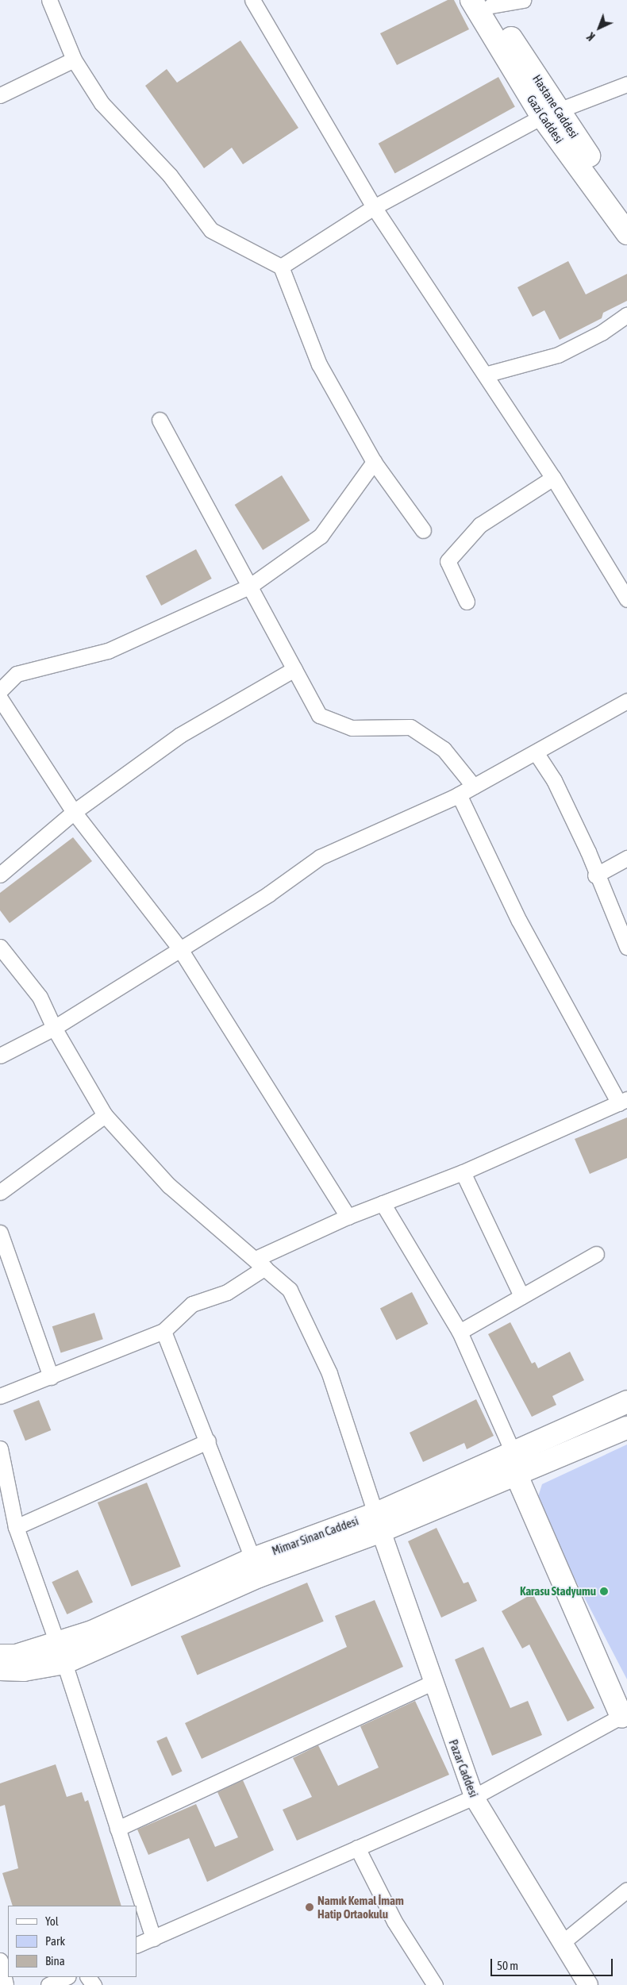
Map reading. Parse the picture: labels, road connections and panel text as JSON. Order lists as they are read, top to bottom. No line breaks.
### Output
{"streets":{"main road":["Hastane Caddesi","Gazi Caddesi","Mimar Sinan Caddesi"],"street":["Pazar Caddesi"]},"crossings":[["Hastane Caddesi","Gazi Caddesi"],["Mimar Sinan Caddesi","Pazar Caddesi"]],"places":["Karasu Stadyumu","Namık Kemal İmam Hatip Ortaokulu"],"legend":["Yol","Park","Bina"],"scale_bar":"50 m","north":"bottom left"}
